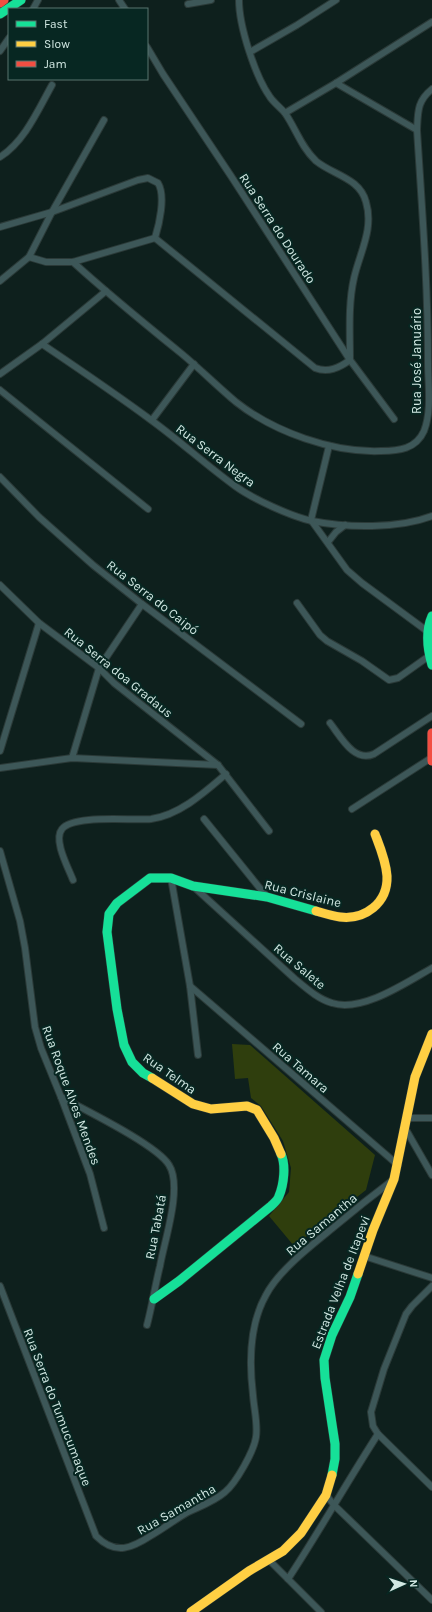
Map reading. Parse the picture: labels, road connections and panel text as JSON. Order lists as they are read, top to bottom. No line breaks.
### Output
{"streets":{"main road":["Rua Crislaine","Rua Telma","Estrada Velha de Itapevi"],"street":["Rua Serra do Dourado","Rua José Januário","Rua Serra Negra","Rua Serra do Caipó","Rua Serra doa Gradaus","Rua Salete","Rua Tamara","Rua Roque Alves Mendes","Rua Samantha","Rua Tabatá","Rua Serra do Tumucumaque"]},"crossings":[["Rua Crislaine","Rua Salete"],["Rua Crislaine","Rua Telma"],["Rua Salete","Rua Telma"],["Rua Tamara","Estrada Velha de Itapevi"],["Rua Telma","Rua Tabatá"],["Rua Roque Alves Mendes","Rua Tabatá"],["Rua Samantha","Estrada Velha de Itapevi"],["Rua Samantha","Rua Serra do Tumucumaque"]],"legend":["Fast","Slow","Jam"],"north":"right"}
